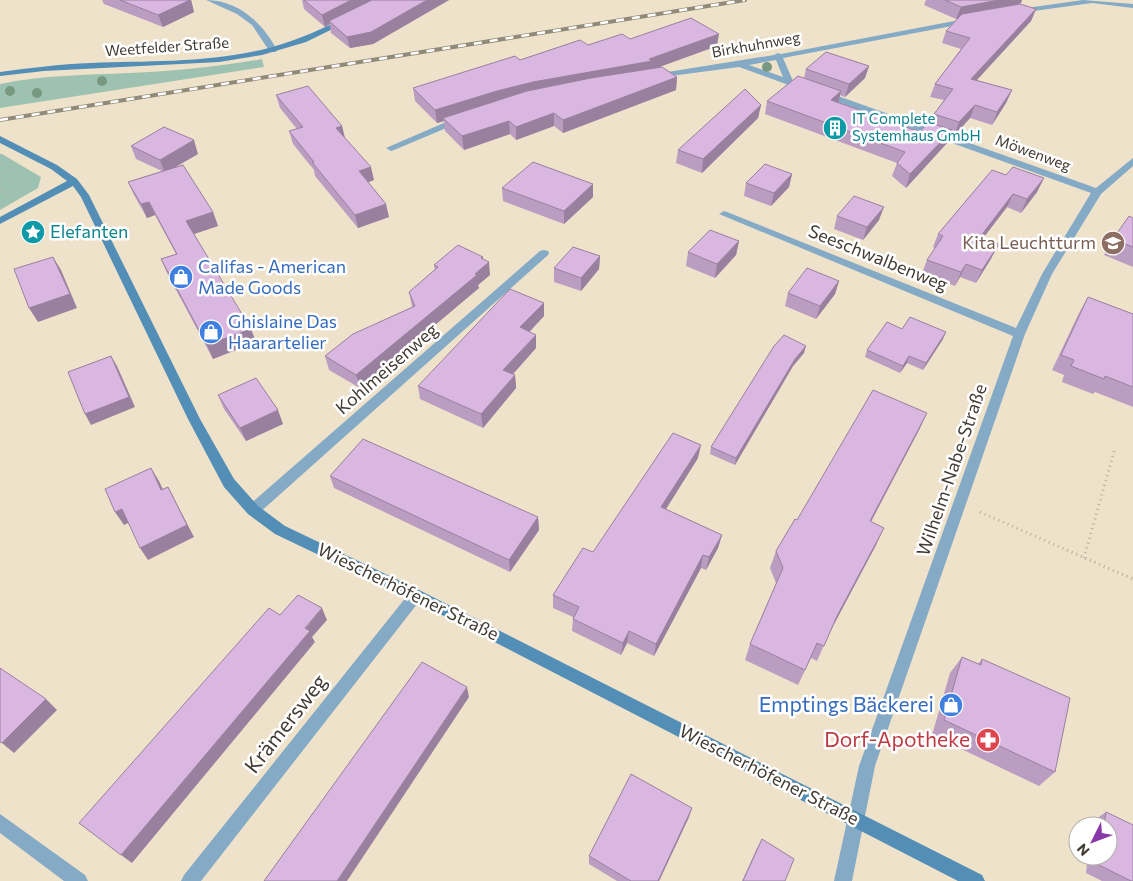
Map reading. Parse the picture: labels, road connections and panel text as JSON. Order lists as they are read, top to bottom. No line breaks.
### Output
{"streets":{"street":["Birkhuhnweg","Weetfelder Straße","Möwenweg","Seeschwalbenweg","Kohlmeisenweg","Wilhelm-Nabe-Straße","Wiescherhöfener Straße","Krämersweg"]},"crossings":[["Birkhuhnweg","Möwenweg"],["Möwenweg","Wilhelm-Nabe-Straße"],["Seeschwalbenweg","Wilhelm-Nabe-Straße"],["Kohlmeisenweg","Wiescherhöfener Straße"],["Wilhelm-Nabe-Straße","Wiescherhöfener Straße"],["Wiescherhöfener Straße","Krämersweg"]],"places":{"building":["IT Complete Systemhaus GmbH"],"place":["Elefanten"],"school or university":["Kita Leuchtturm"],"shop":["Califas - American Made Goods","Ghislaine Das Haarartelier","Emptings Bäckerei"],"pharmacy":["Dorf-Apotheke"]},"north":"bottom left"}
